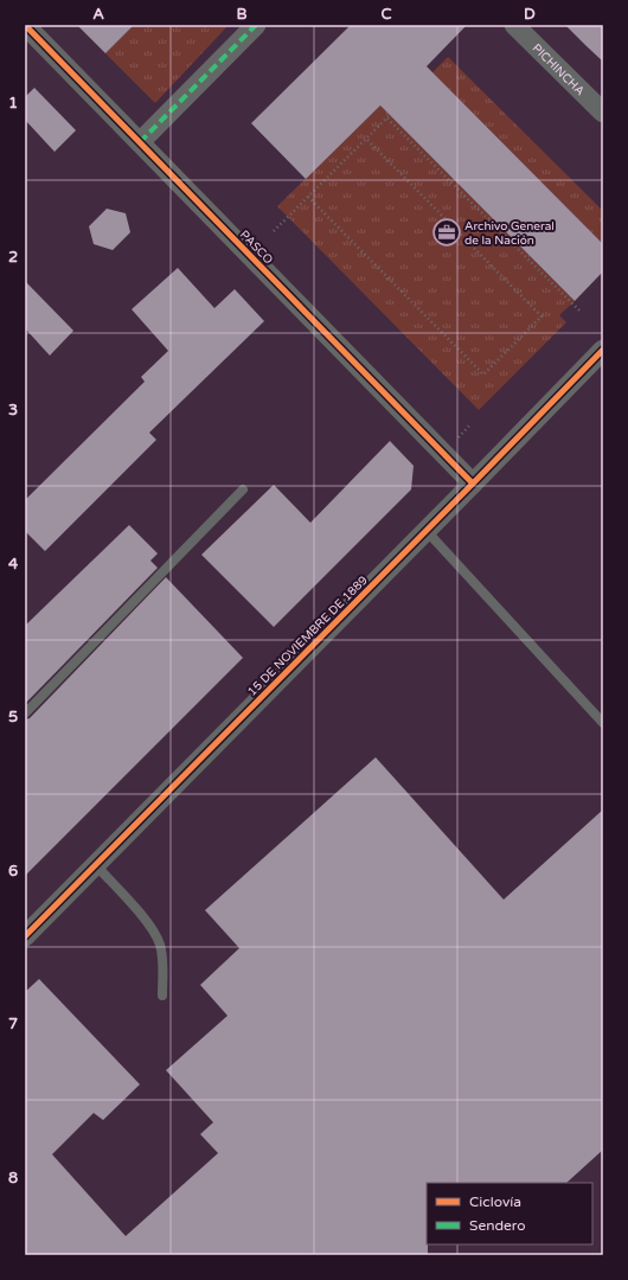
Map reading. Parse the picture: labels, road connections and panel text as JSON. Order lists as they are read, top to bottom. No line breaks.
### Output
{"streets":{"street":["PICHINCHA","PASCO","15 DE NOVIEMBRE DE 1889"]},"crossings":[["PASCO","15 DE NOVIEMBRE DE 1889"]],"places":{"office":["Archivo General de la Nación"]},"legend":["Ciclovía","Sendero"],"grid":{"columns":["A","B","C","D"],"rows":["1","2","3","4","5","6","7","8"]}}
